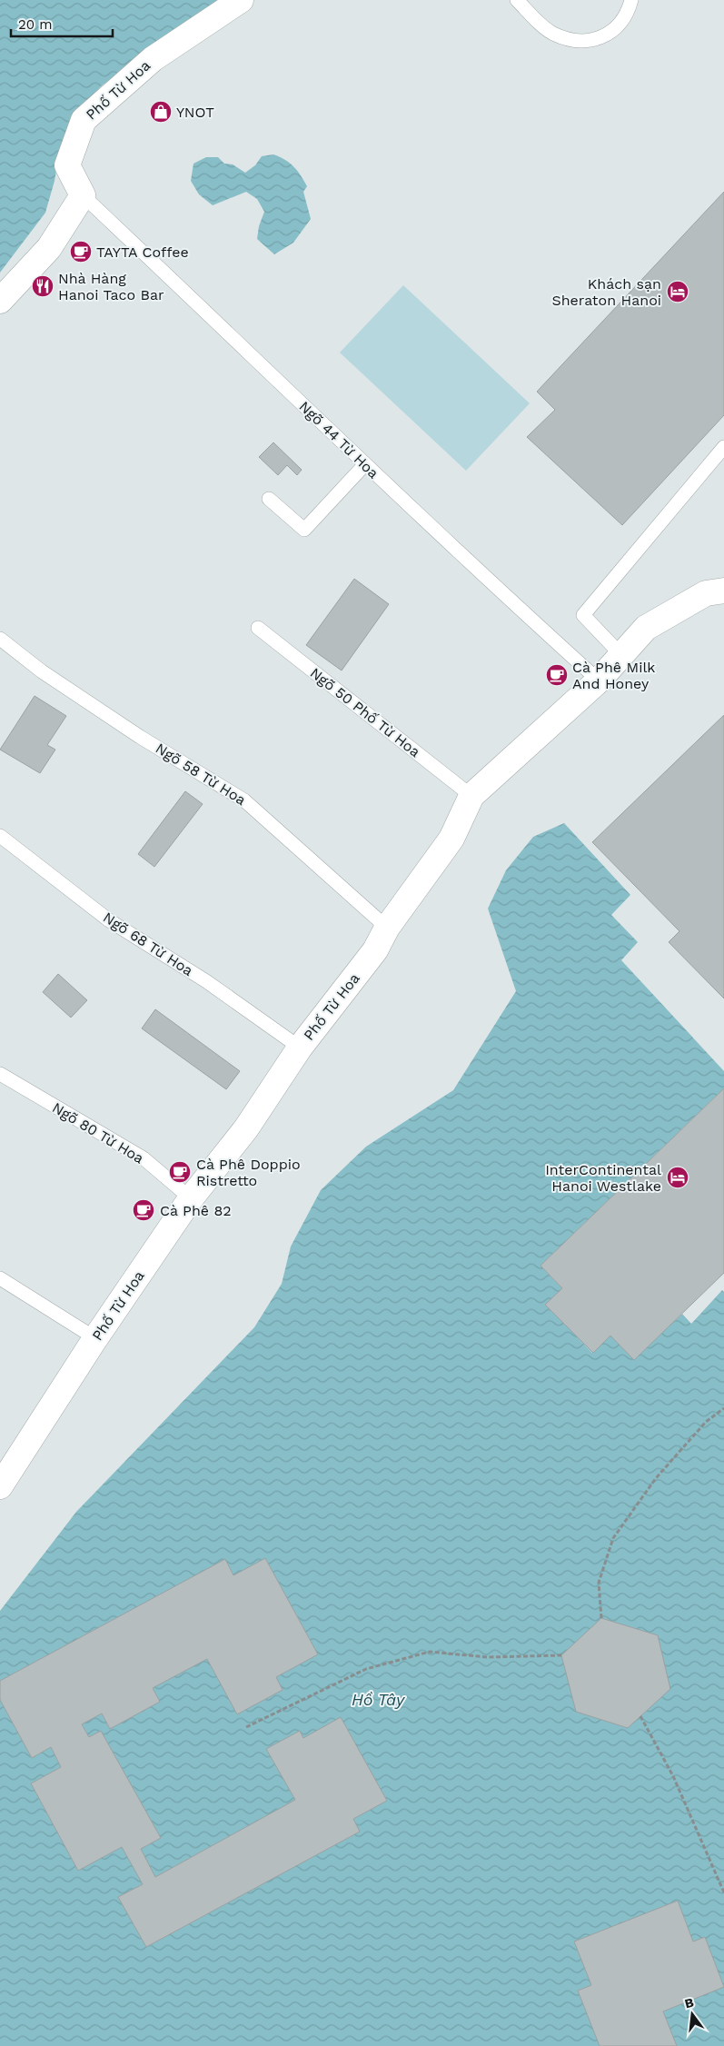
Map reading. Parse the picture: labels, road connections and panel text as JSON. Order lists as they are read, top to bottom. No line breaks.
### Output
{"streets":{"street":["Phố Từ Hoa"],"lane":["Ngõ 44 Từ Hoa","Ngõ 50 Phố Từ Hoa","Ngõ 58 Từ Hoa","Ngõ 68 Từ Hoa","Ngõ 80 Từ Hoa"]},"crossings":[["Phố Từ Hoa","Ngõ 44 Từ Hoa"],["Phố Từ Hoa","Ngõ 50 Phố Từ Hoa"],["Phố Từ Hoa","Ngõ 58 Từ Hoa"],["Phố Từ Hoa","Ngõ 68 Từ Hoa"],["Phố Từ Hoa","Ngõ 80 Từ Hoa"]],"water":["Hồ Tây"],"places":{"shop":["YNOT"],"cafe":["TAYTA Coffee","Cà Phê Milk And Honey","Cà Phê Doppio Ristretto","Cà Phê 82"],"restaurant":["Nhà Hàng Hanoi Taco Bar"],"hotel":["Khách sạn Sheraton Hanoi","InterContinental Hanoi Westlake"]},"scale_bar":"20 m","north":"top"}
